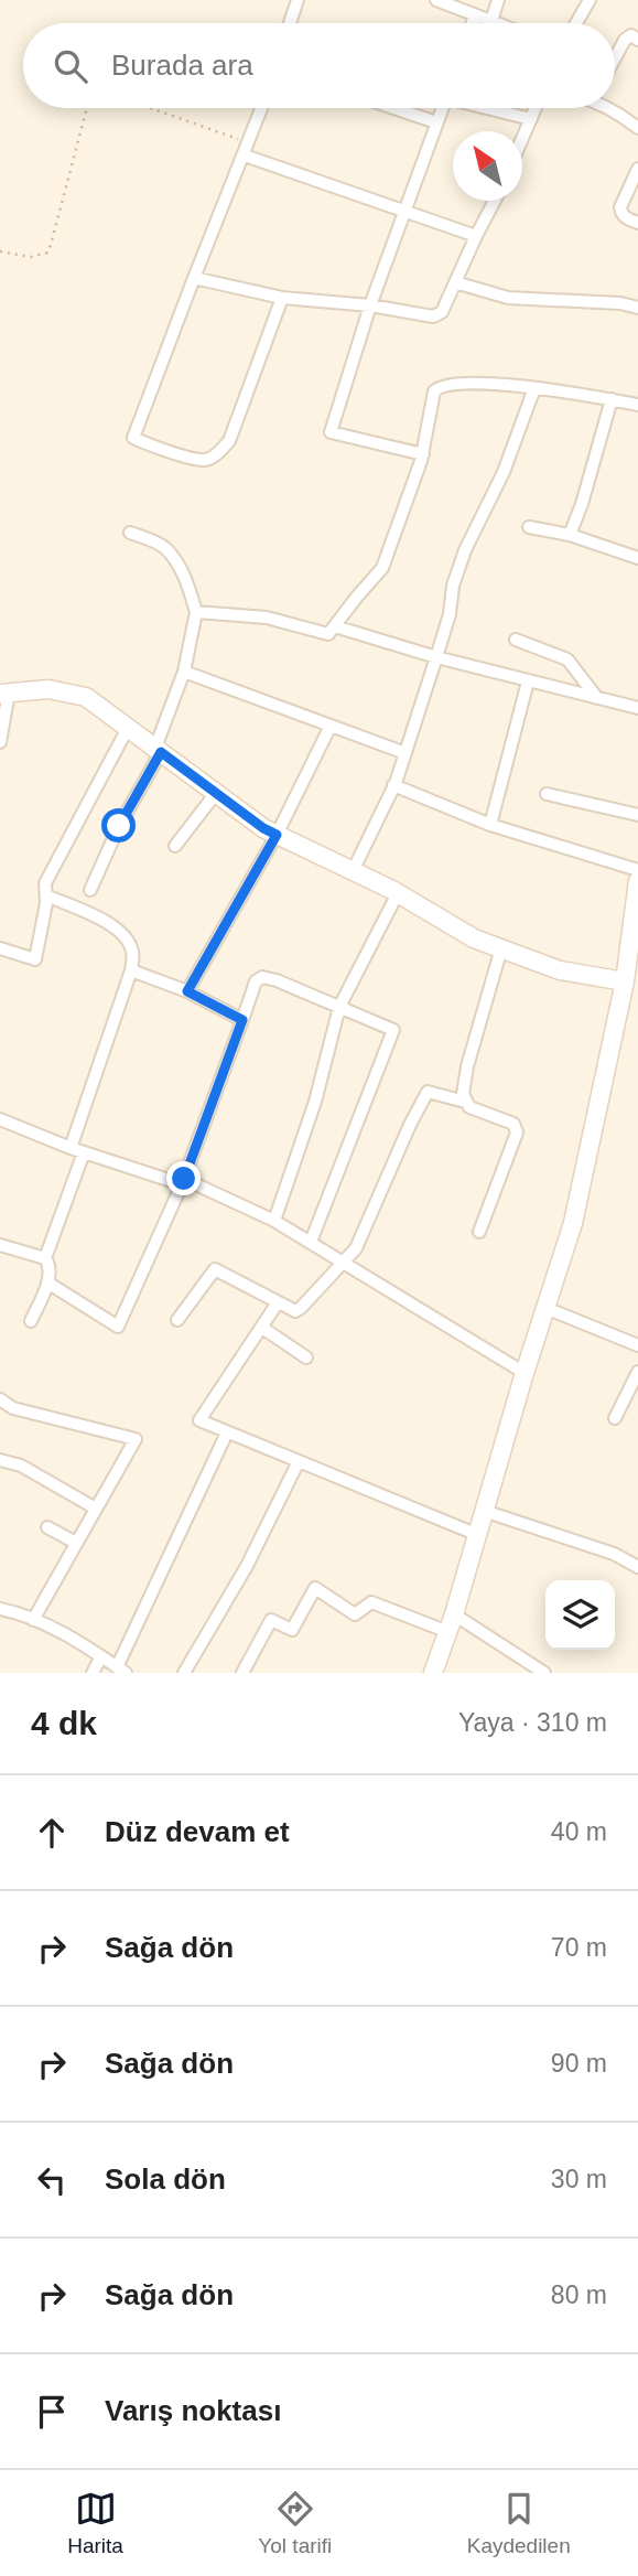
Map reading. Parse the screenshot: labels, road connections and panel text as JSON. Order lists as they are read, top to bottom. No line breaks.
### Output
{"north":"top left","page":{"search":"Burada ara","heading":["4 dk","Yaya · 310 m"],"list":[["Düz devam et","40 m"],["Sağa dön","70 m"],["Sağa dön","90 m"],["Sola dön","30 m"],["Sağa dön","80 m"],"Varış noktası"],"nav":["Harita","Yol tarifi","Kaydedilen"]}}
